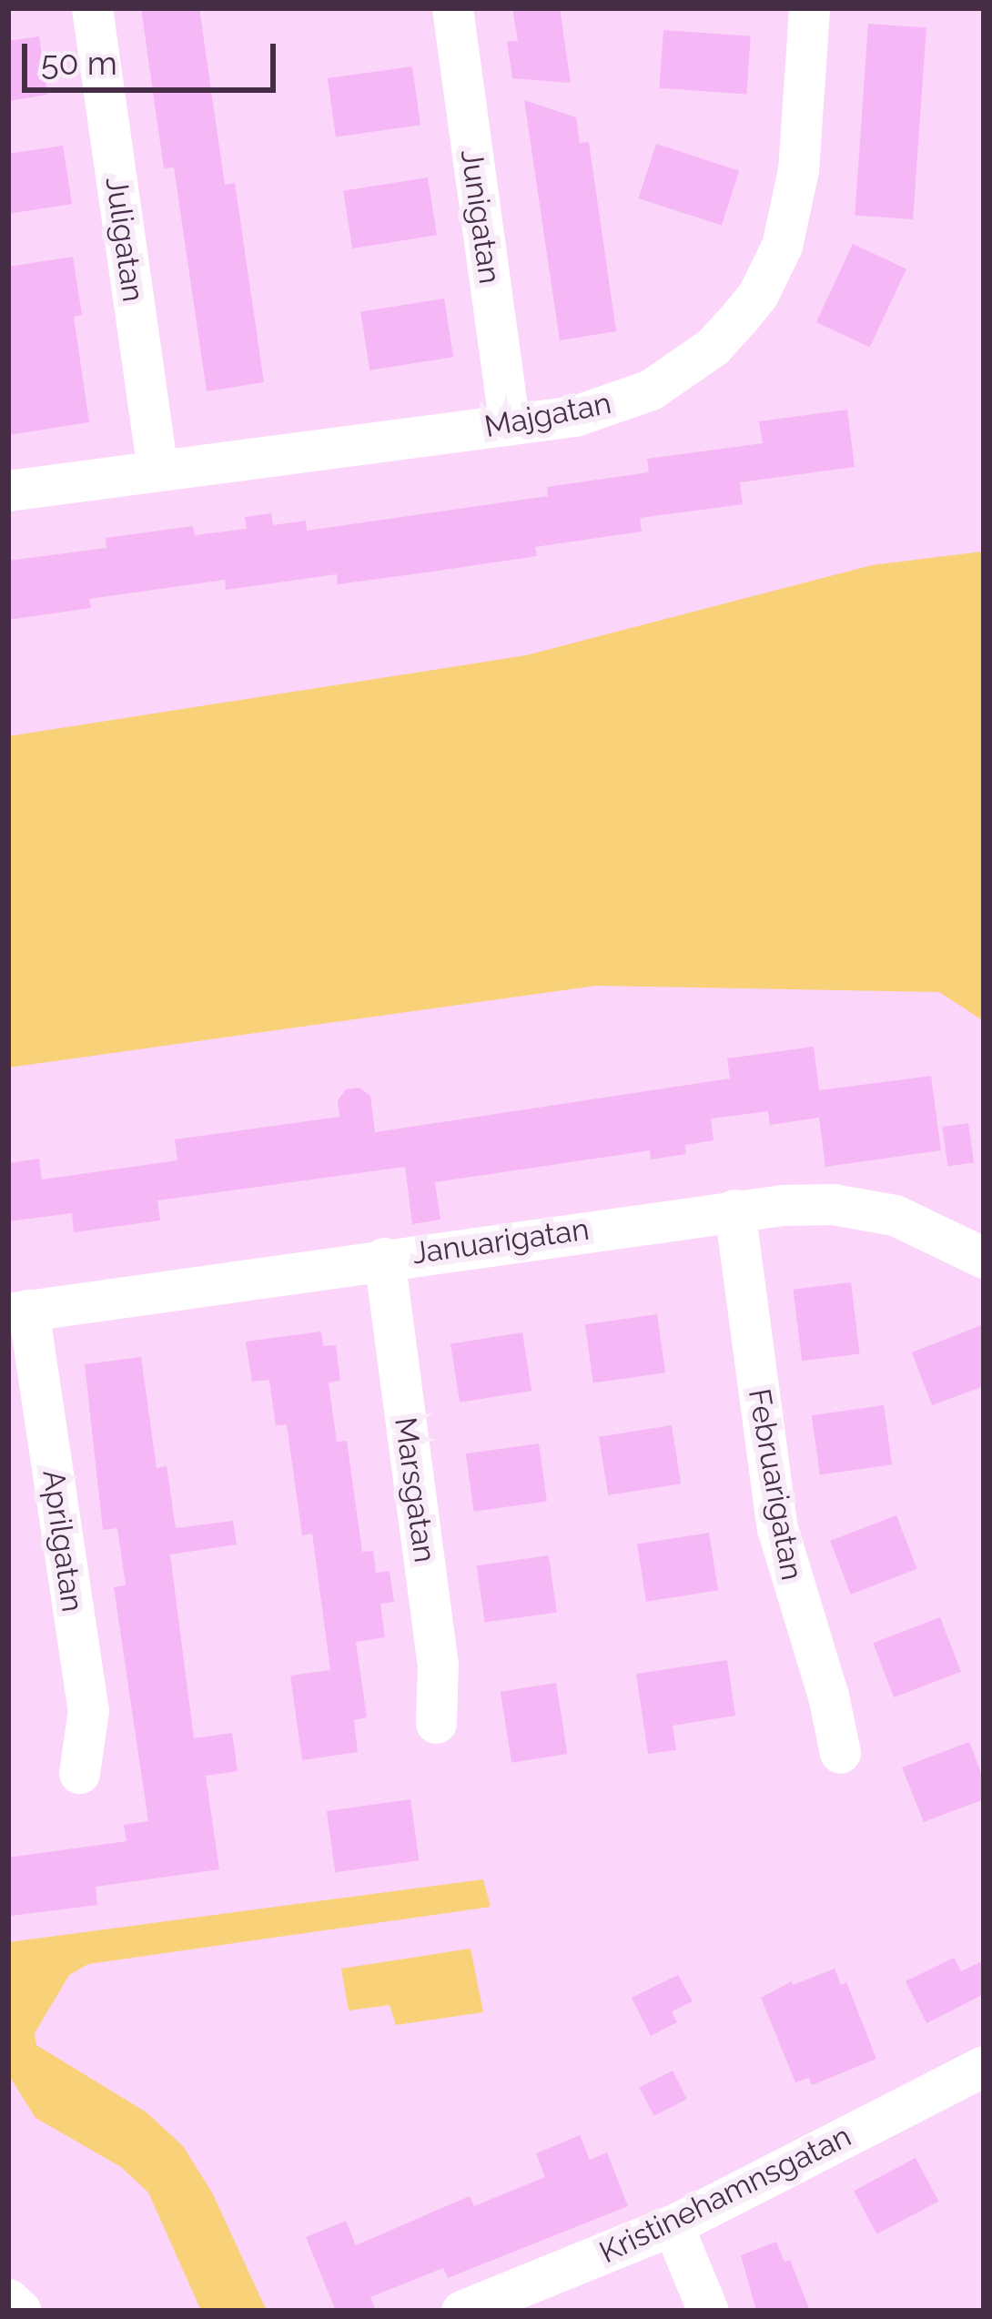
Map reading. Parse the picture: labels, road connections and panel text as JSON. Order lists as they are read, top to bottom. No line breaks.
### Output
{"streets":{"street":["Junigatan","Juligatan","Majgatan","Januarigatan","Februarigatan","Marsgatan","Aprilgatan","Kristinehamnsgatan"]},"crossings":[["Junigatan","Majgatan"],["Juligatan","Majgatan"],["Januarigatan","Februarigatan"],["Januarigatan","Marsgatan"],["Januarigatan","Aprilgatan"]],"scale_bar":"50 m"}
